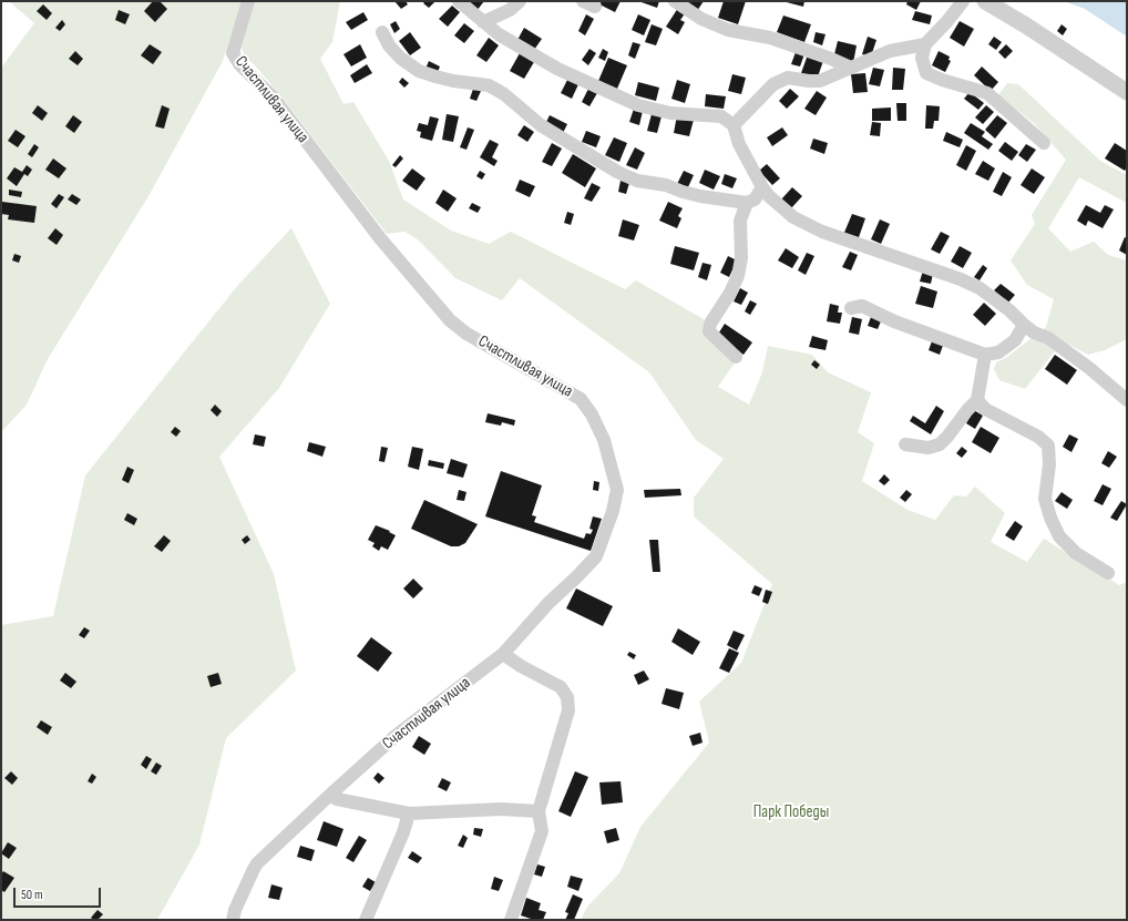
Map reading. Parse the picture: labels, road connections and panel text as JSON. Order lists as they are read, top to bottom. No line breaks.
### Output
{"streets":{"street":["Счастливая улица"]},"parks":["Парк Победы"],"scale_bar":"50 m"}
